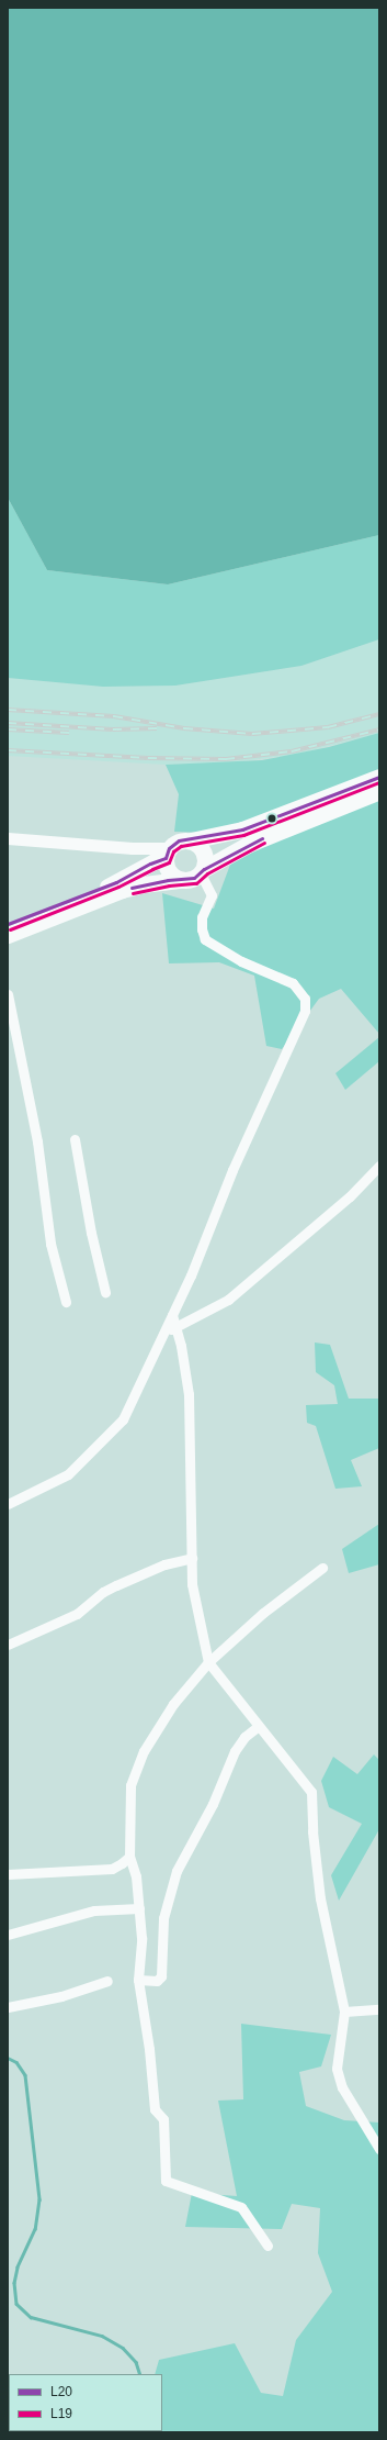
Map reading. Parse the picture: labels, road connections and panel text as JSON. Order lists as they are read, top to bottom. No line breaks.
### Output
{"lines":["transit line L20","transit line L19"],"legend":["L20","L19"]}
